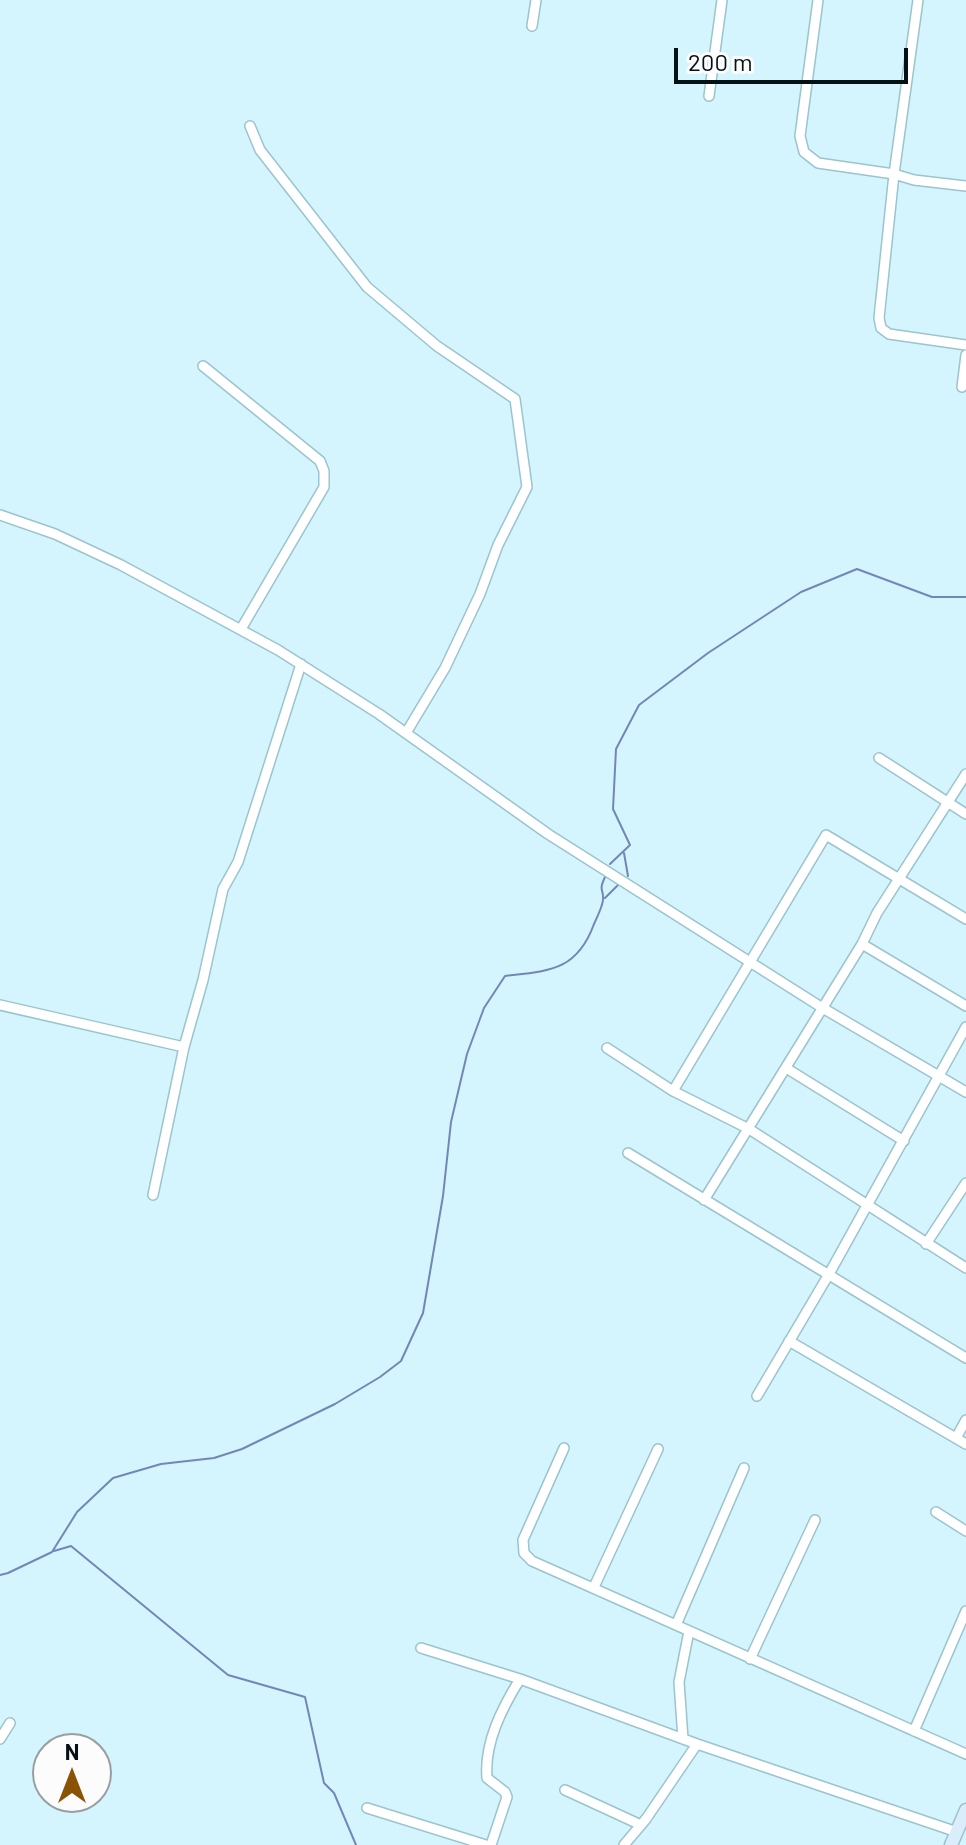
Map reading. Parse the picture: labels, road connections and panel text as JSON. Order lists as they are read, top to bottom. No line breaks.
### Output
{"scale_bar":"200 m","north":"top"}
